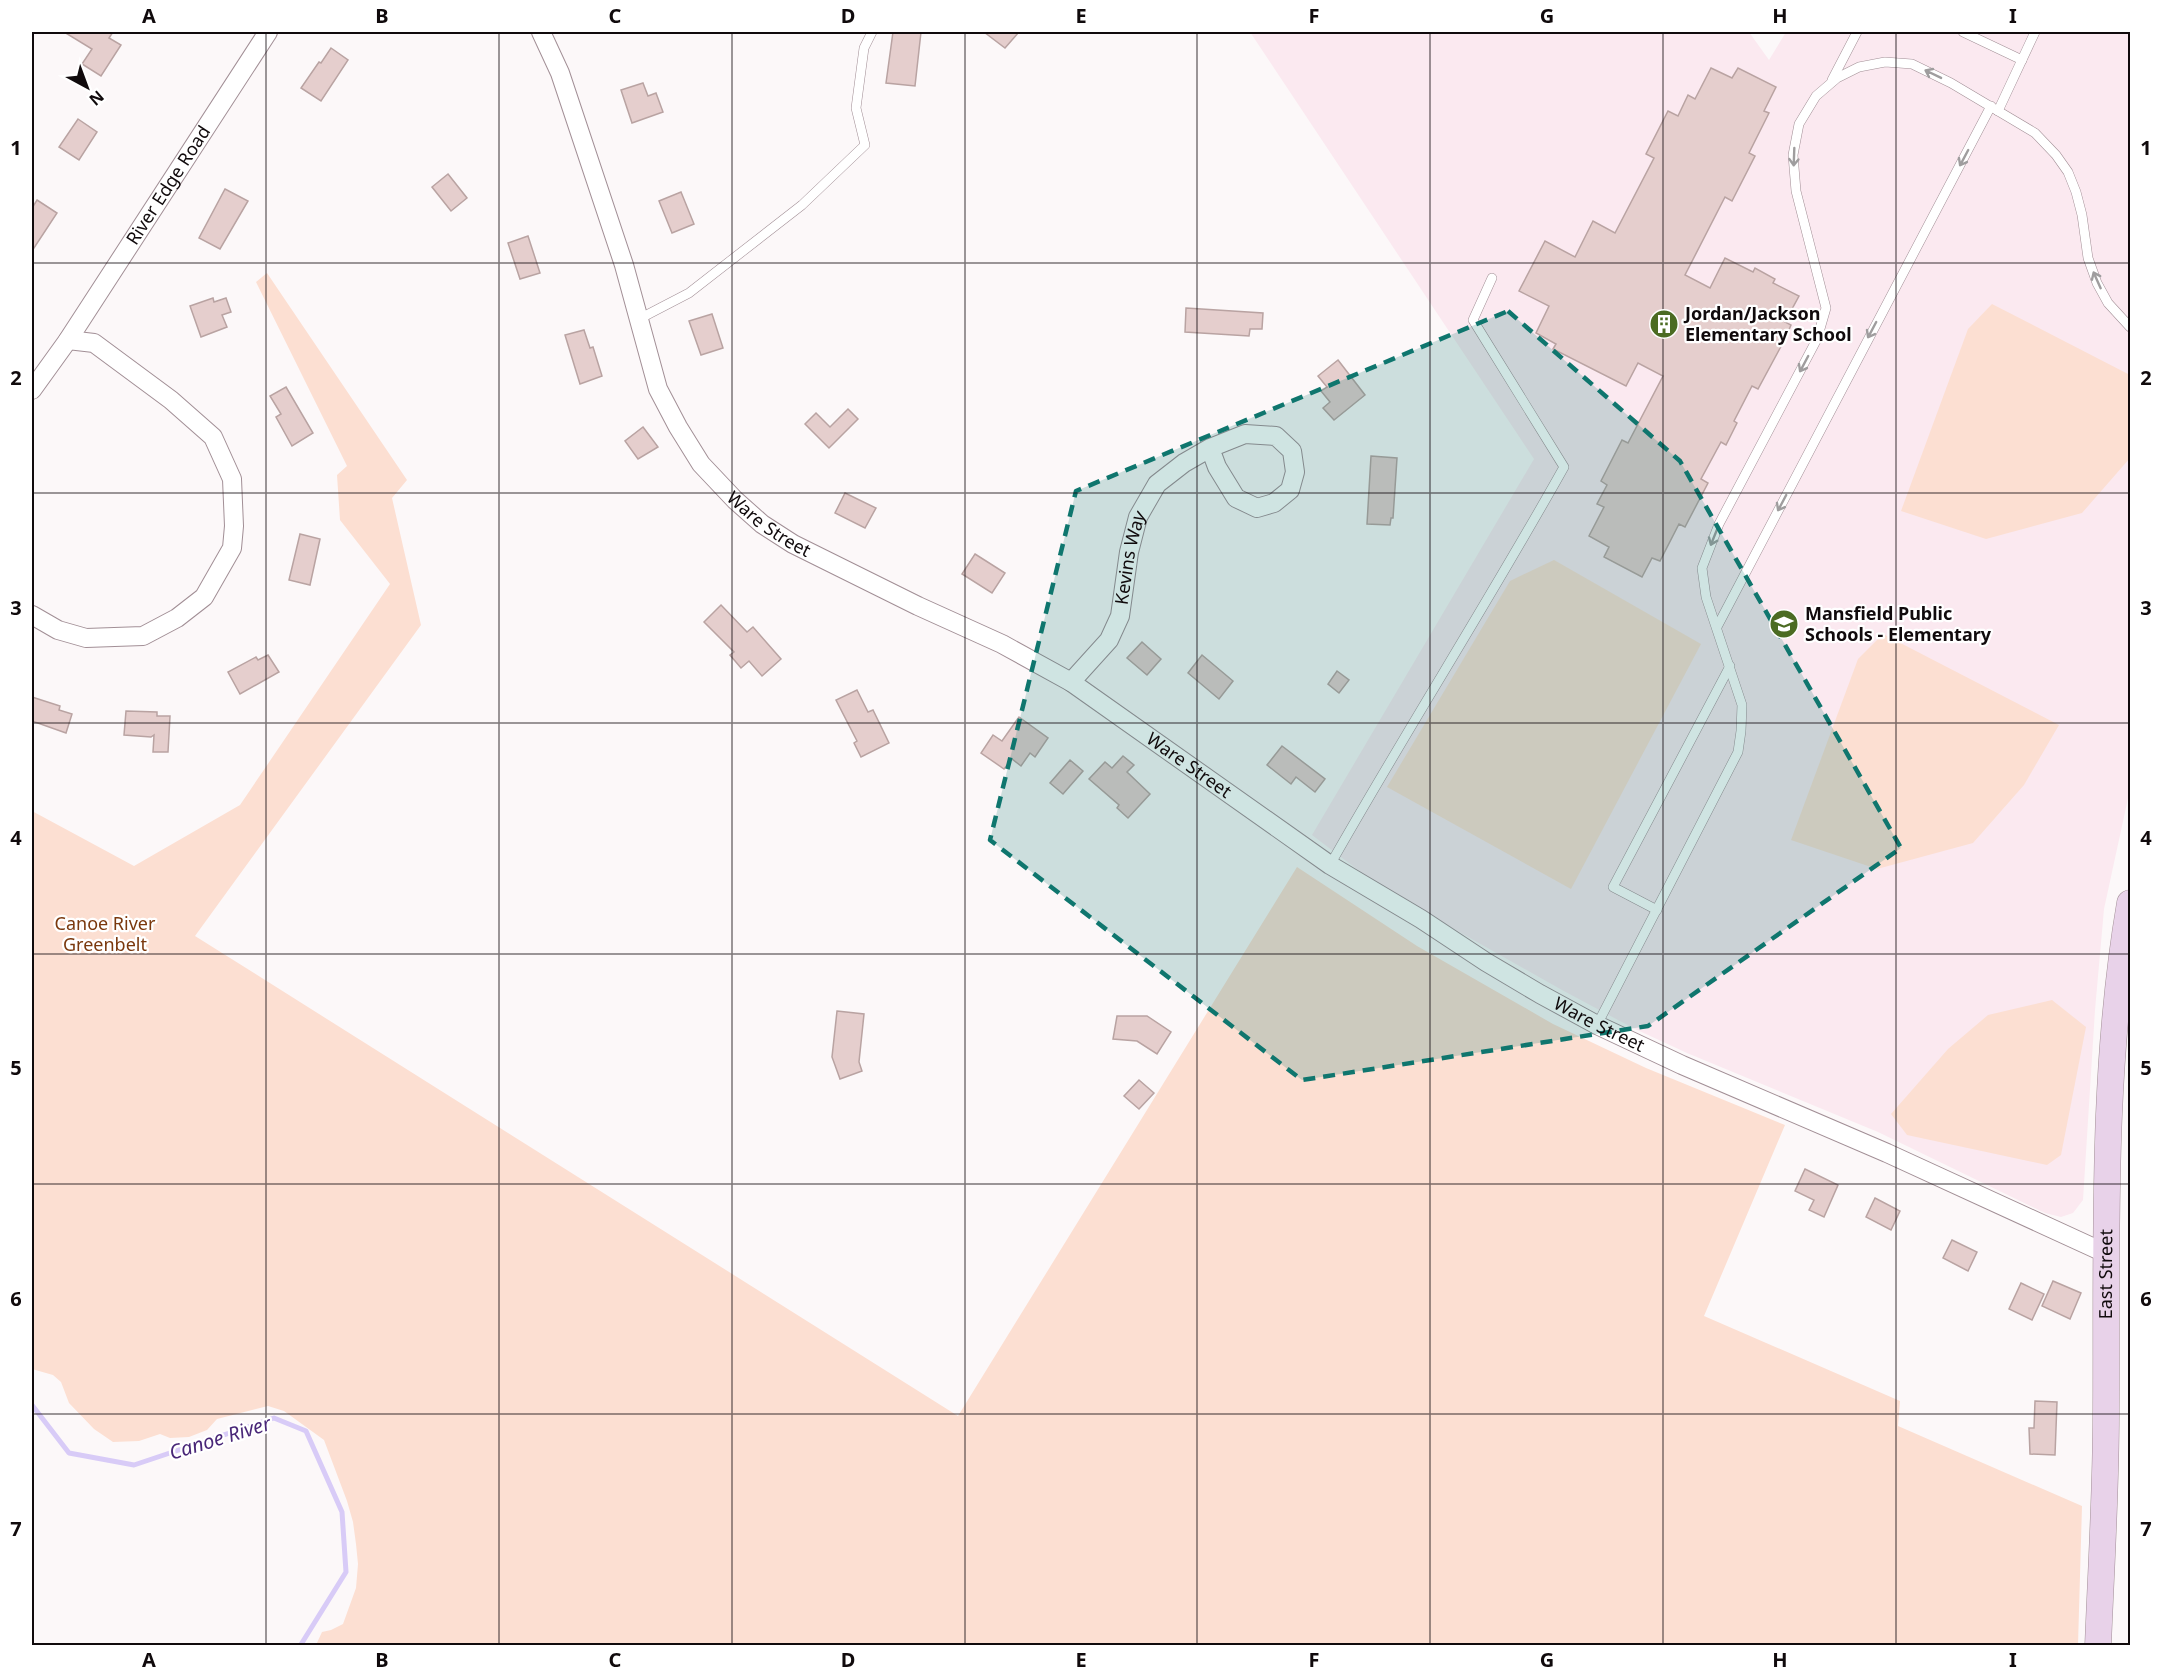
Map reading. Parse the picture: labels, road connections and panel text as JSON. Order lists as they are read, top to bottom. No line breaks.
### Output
{"streets":{"main road":["East Street"],"street":["River Edge Road","Ware Street","Kevins Way"]},"crossings":[["Ware Street","Kevins Way"],["Ware Street","East Street"]],"water":["Canoe River"],"parks":["Canoe River Greenbelt"],"places":{"building":["Jordan/Jackson Elementary School"],"school or university":["Mansfield Public Schools - Elementary"]},"north":"bottom right","grid":{"columns":["A","B","C","D","E","F","G","H","I"],"rows":["1","2","3","4","5","6","7"]}}
